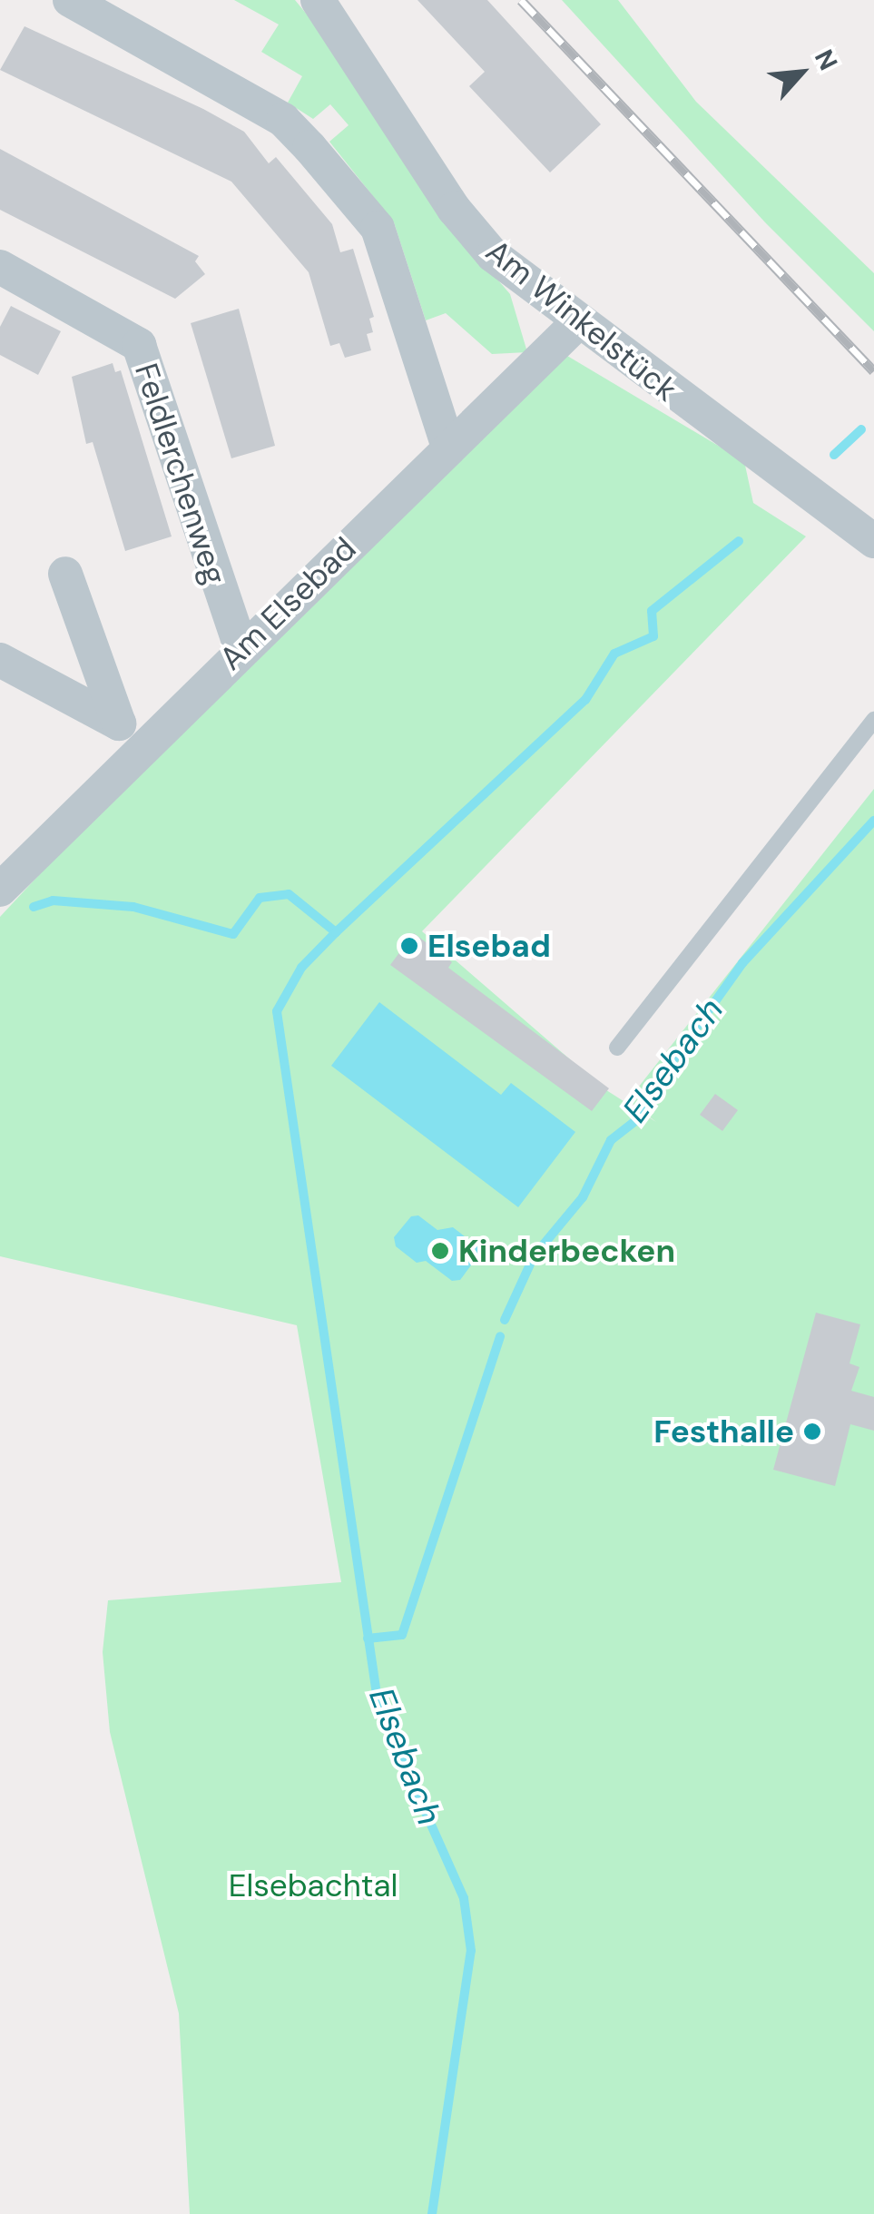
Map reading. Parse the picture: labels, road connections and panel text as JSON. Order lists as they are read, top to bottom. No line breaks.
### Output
{"streets":{"street":["Am Winkelstück","Feldlerchenweg","Am Elsebad"]},"crossings":[["Am Winkelstück","Am Elsebad"],["Feldlerchenweg","Am Elsebad"]],"water":["Elsebach"],"parks":["Elsebachtal"],"places":["Elsebad","Kinderbecken","Festhalle"],"north":"top right"}
